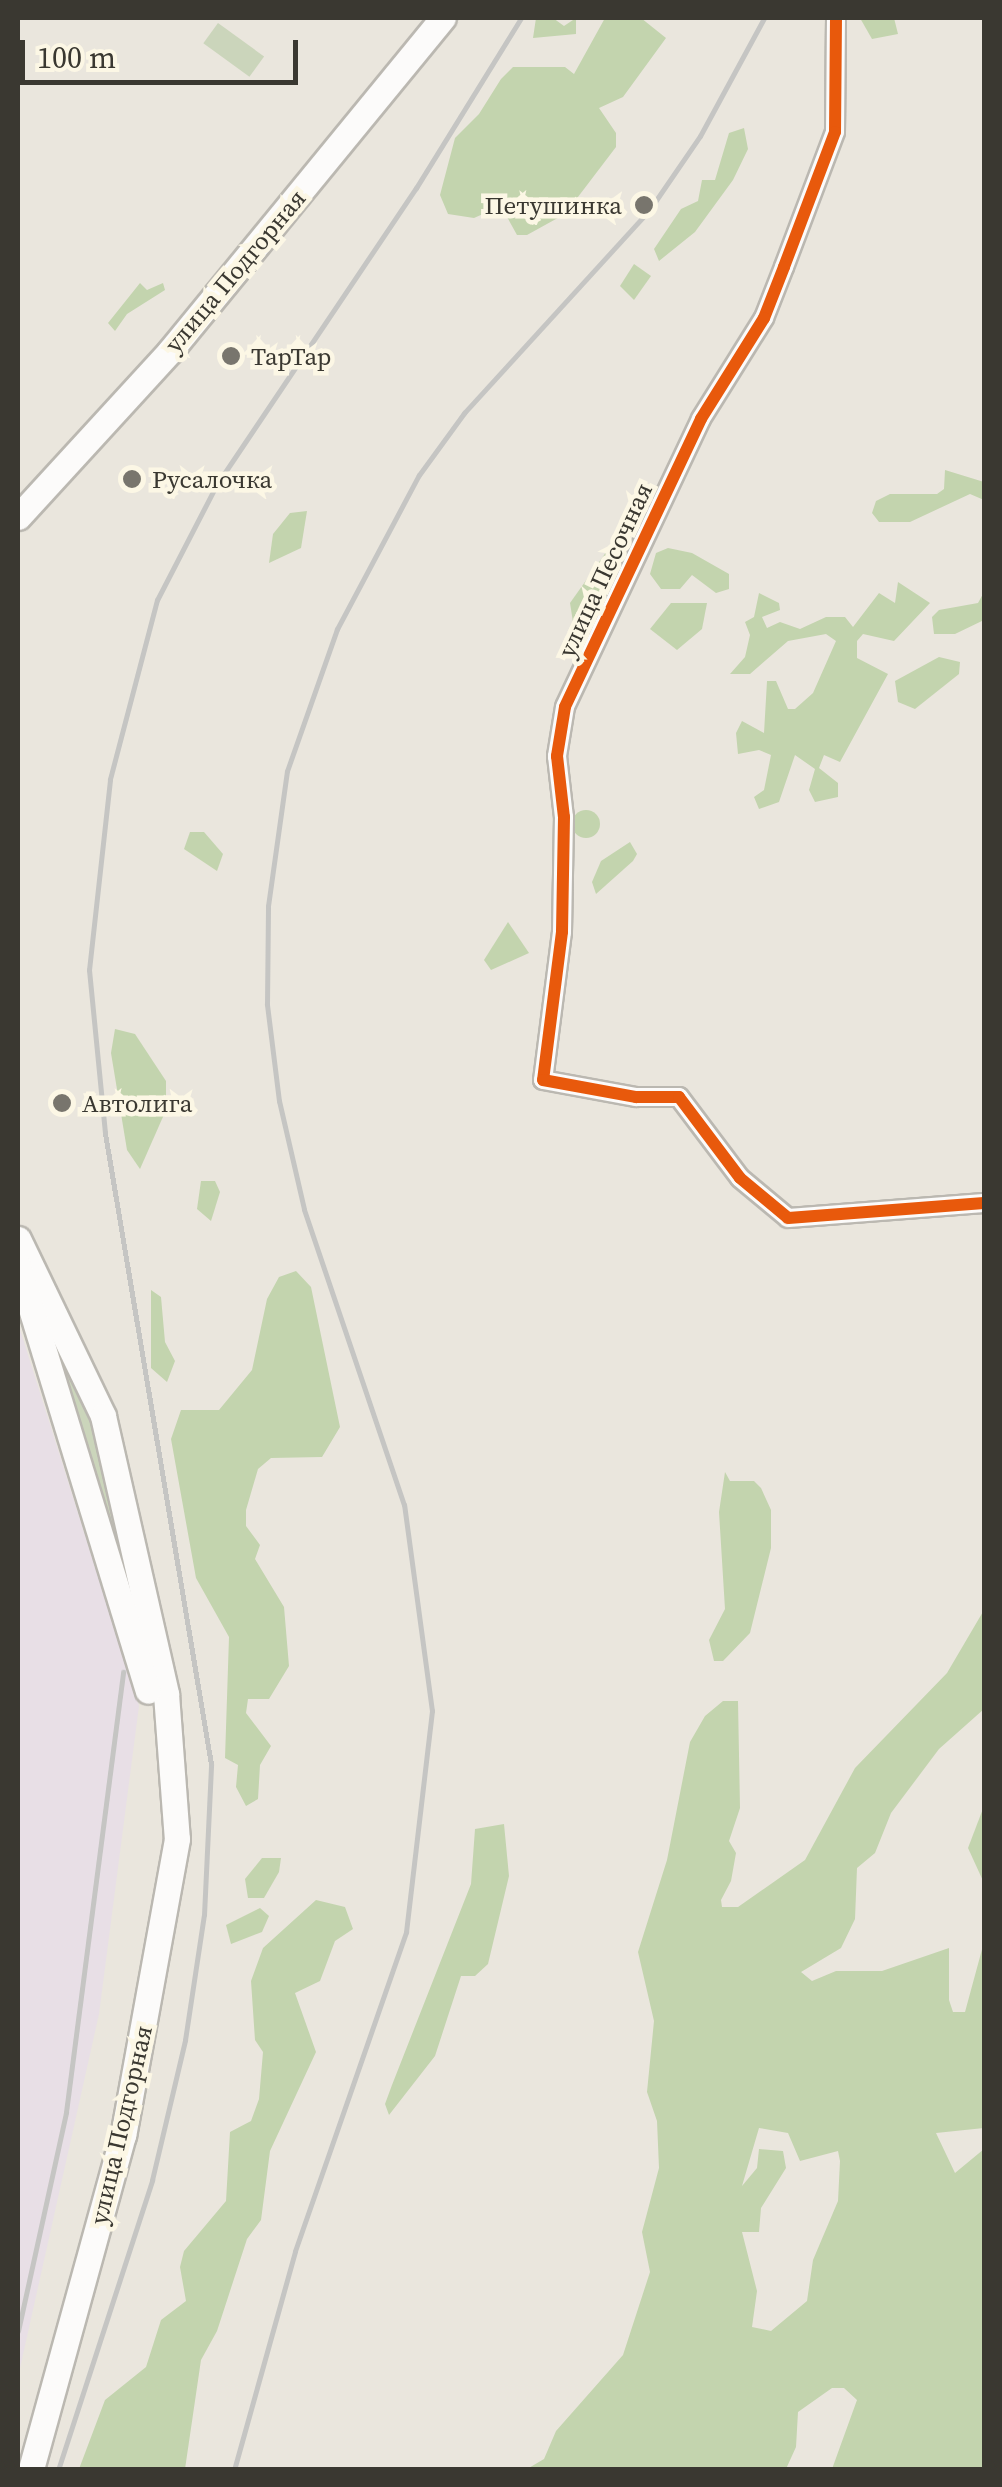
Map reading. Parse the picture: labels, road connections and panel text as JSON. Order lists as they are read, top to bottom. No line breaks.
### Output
{"streets":{"main road":["улица Подгорная"],"street":["улица Песочная"]},"places":["Петушинка","ТарТар","Русалочка","Автолига"],"scale_bar":"100 m"}
